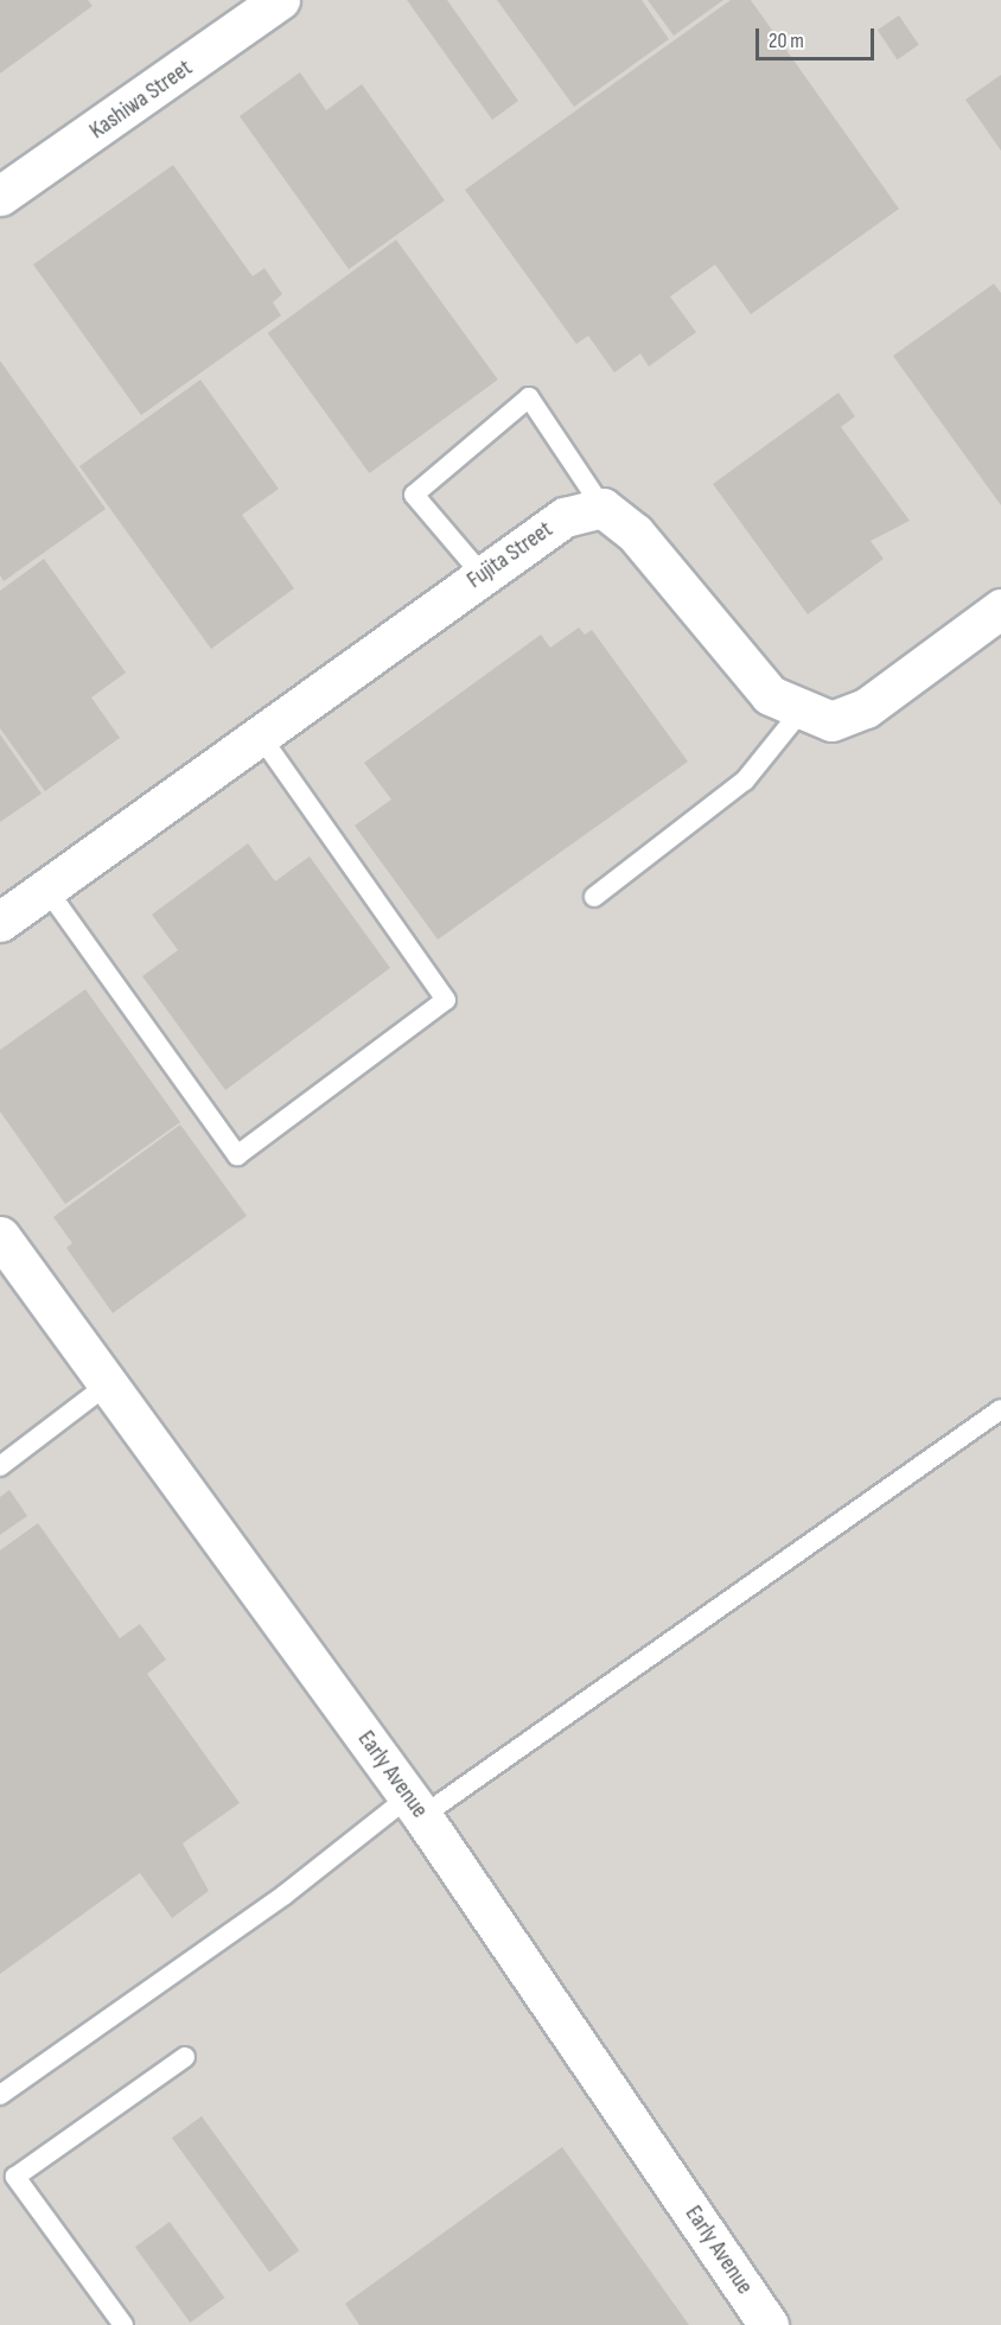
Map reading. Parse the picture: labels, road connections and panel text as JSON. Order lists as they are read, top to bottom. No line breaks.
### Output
{"streets":{"street":["Kashiwa Street","Fujita Street","Early Avenue"]},"scale_bar":"20 m"}
